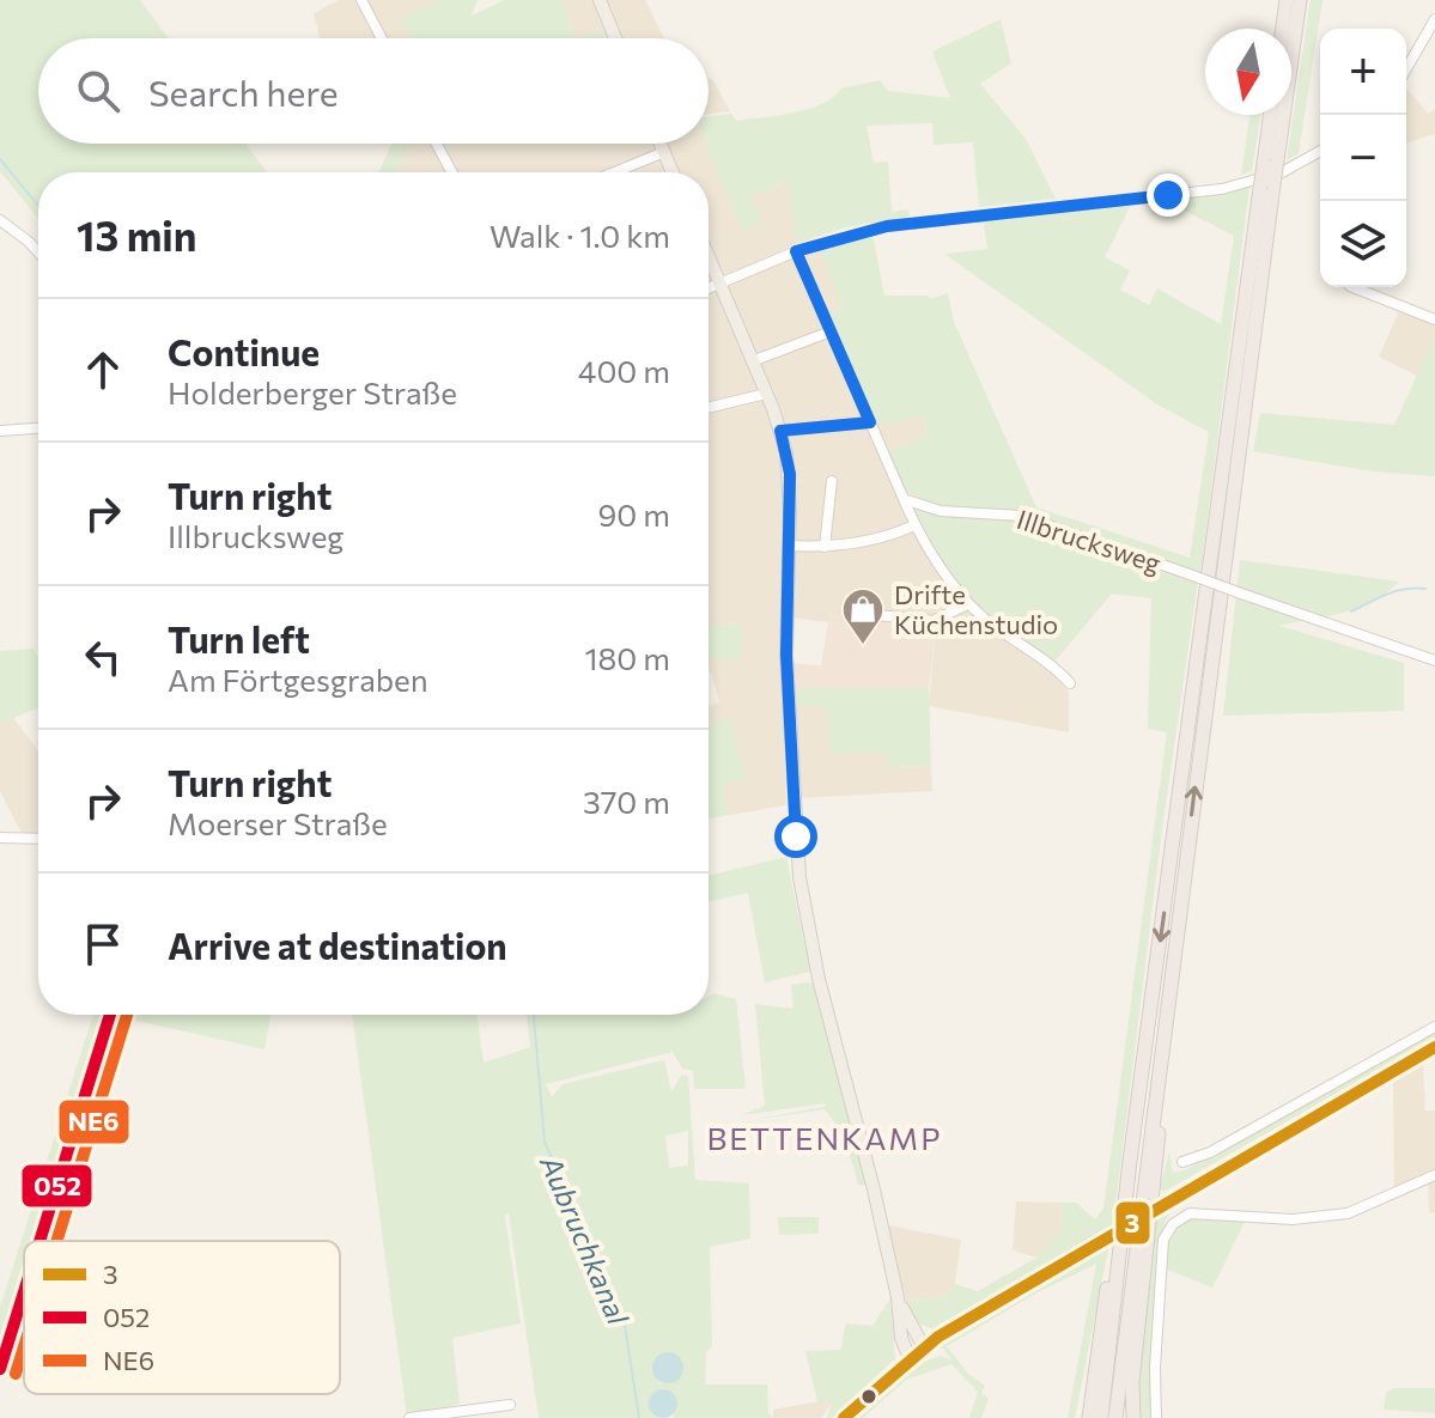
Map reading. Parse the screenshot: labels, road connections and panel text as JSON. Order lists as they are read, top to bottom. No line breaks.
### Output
{"streets":{"street":["Illbrucksweg"]},"districts":["BETTENKAMP"],"water":["Aubruchkanal"],"places":{"shop":["Drifte Küchenstudio"]},"lines":["transit line 052","transit line NE6","transit line 3"],"legend":["3","052","NE6"],"north":"bottom","page":{"map_buttons":["+","−"],"search":"Search here","heading":["13 min","Walk · 1.0 km"],"list":[["Continue","Holderberger Straße","400 m"],["Turn right","Illbrucksweg","90 m"],["Turn left","Am Förtgesgraben","180 m"],["Turn right","Moerser Straße","370 m"],"Arrive at destination"]}}
